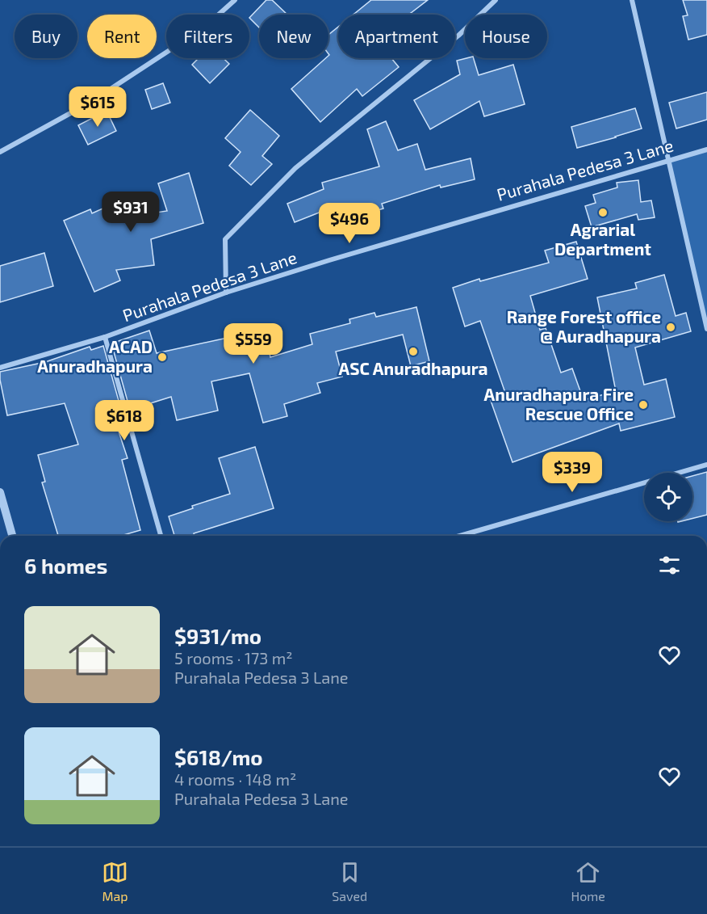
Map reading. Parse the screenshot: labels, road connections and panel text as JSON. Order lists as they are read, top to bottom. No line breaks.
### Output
{"streets":{"street":["Purahala Pedesa 3 Lane"]},"places":["Agrarial Department","Range Forest office @ Auradhapura","ASC Anuradhapura","ACAD Anuradhapura","Anuradhapura Fire Rescue Office"],"page":{"chip":["Buy","Rent","Filters","New","Apartment","House"],"price":["$615","$931","$496","$559","$618","$339"],"heading":"6 homes","list":[{"name":"$931/mo","note":"5 rooms · 173 m² · Purahala Pedesa 3 Lane"},{"name":"$618/mo","note":"4 rooms · 148 m² · Purahala Pedesa 3 Lane"}],"tabs":["Map","Saved","Home"]}}
